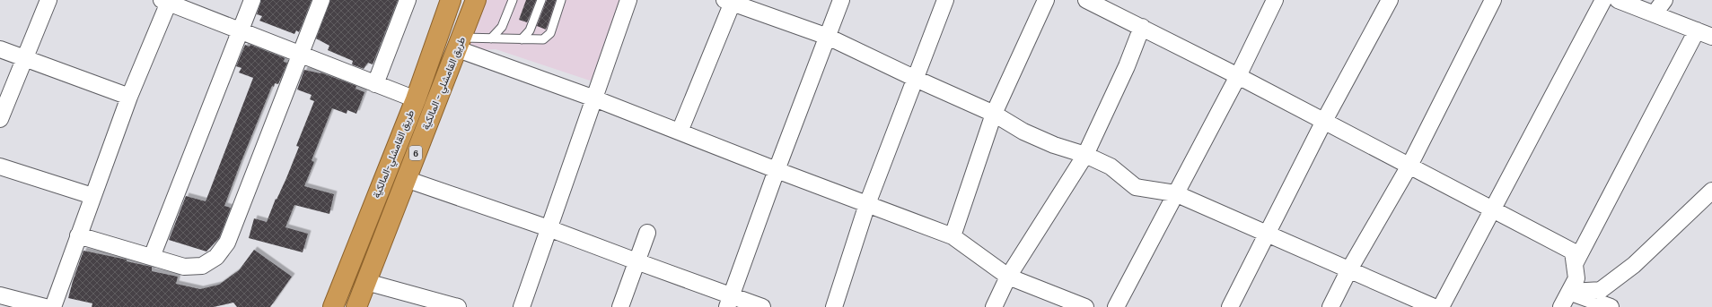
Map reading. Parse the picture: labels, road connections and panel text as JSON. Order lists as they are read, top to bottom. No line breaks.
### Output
{"streets":{"highway":["طريق القامشلي - المالكية","6","طريق القامشلي-المالكية"]}}
